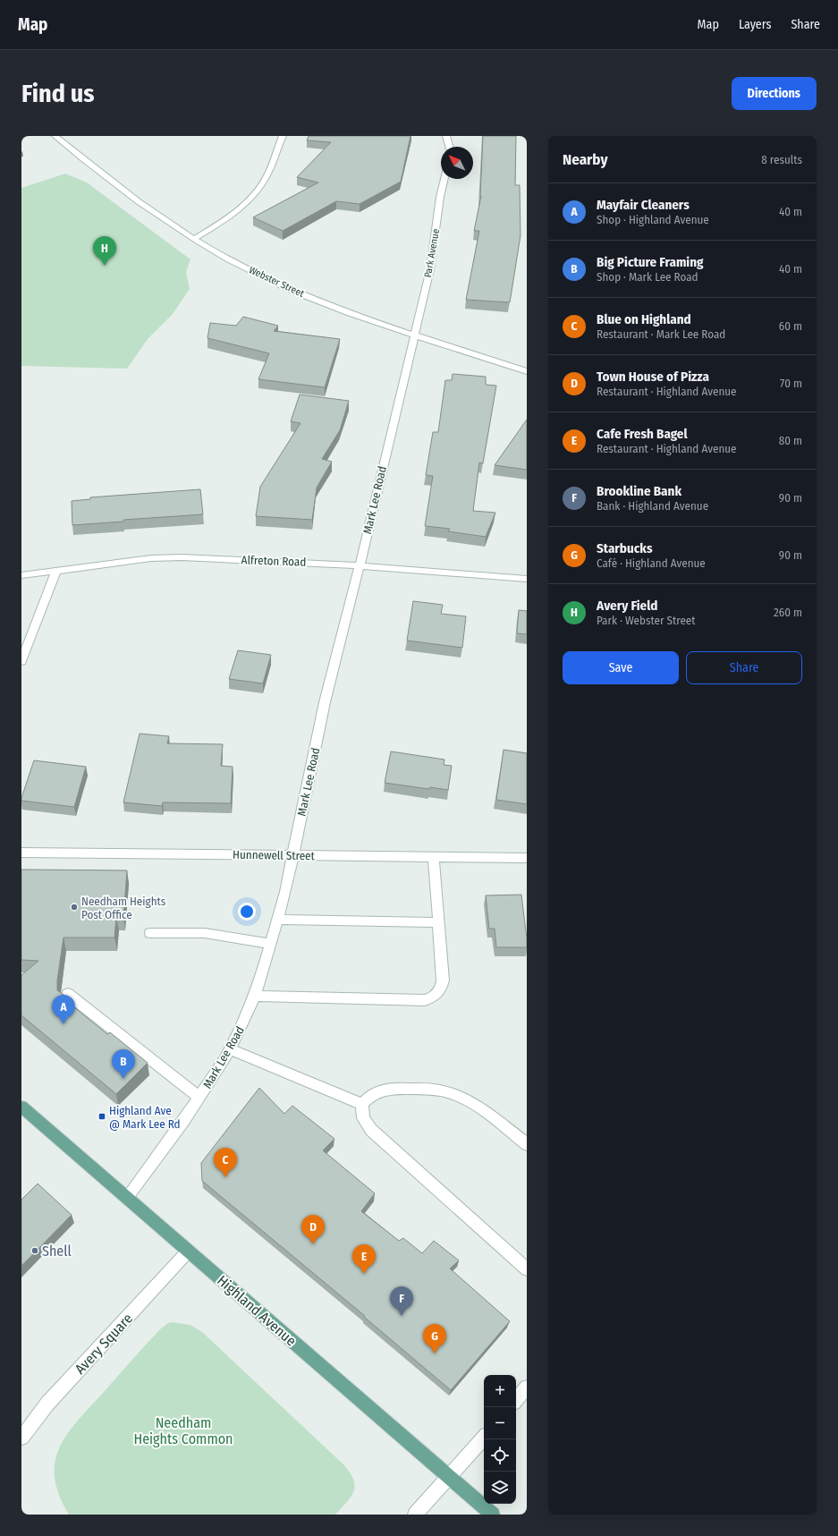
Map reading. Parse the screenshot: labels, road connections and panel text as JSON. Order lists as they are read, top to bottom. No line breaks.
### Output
{"streets":{"main road":["Highland Avenue"],"street":["Park Avenue","Webster Street","Mark Lee Road","Alfreton Road","Hunnewell Street","Avery Square"]},"crossings":[["Park Avenue","Webster Street"],["Park Avenue","Mark Lee Road"],["Webster Street","Mark Lee Road"],["Mark Lee Road","Alfreton Road"],["Mark Lee Road","Hunnewell Street"],["Mark Lee Road","Highland Avenue"],["Highland Avenue","Avery Square"]],"parks":["Needham Heights Common"],"places":{"other":["Needham Heights Post Office","Shell"],"transit":["Highland Ave @ Mark Lee Rd"]},"north":"top left","page":{"header":"Map","nav":["Map","Layers","Share"],"buttons":["Directions",["Save","Share"]],"title":"Find us","heading":["Nearby","8 results"],"list":[{"mark":"A","name":"Mayfair Cleaners","note":"Shop · Highland Avenue","value":"40 m"},{"mark":"B","name":"Big Picture Framing","note":"Shop · Mark Lee Road","value":"40 m"},{"mark":"C","name":"Blue on Highland","note":"Restaurant · Mark Lee Road","value":"60 m"},{"mark":"D","name":"Town House of Pizza","note":"Restaurant · Highland Avenue","value":"70 m"},{"mark":"E","name":"Cafe Fresh Bagel","note":"Restaurant · Highland Avenue","value":"80 m"},{"mark":"F","name":"Brookline Bank","note":"Bank · Highland Avenue","value":"90 m"},{"mark":"G","name":"Starbucks","note":"Café · Highland Avenue","value":"90 m"},{"mark":"H","name":"Avery Field","note":"Park · Webster Street","value":"260 m"}],"pins":["H","A","B","C","D","E","F","G"],"map_buttons":["+","−"]}}
